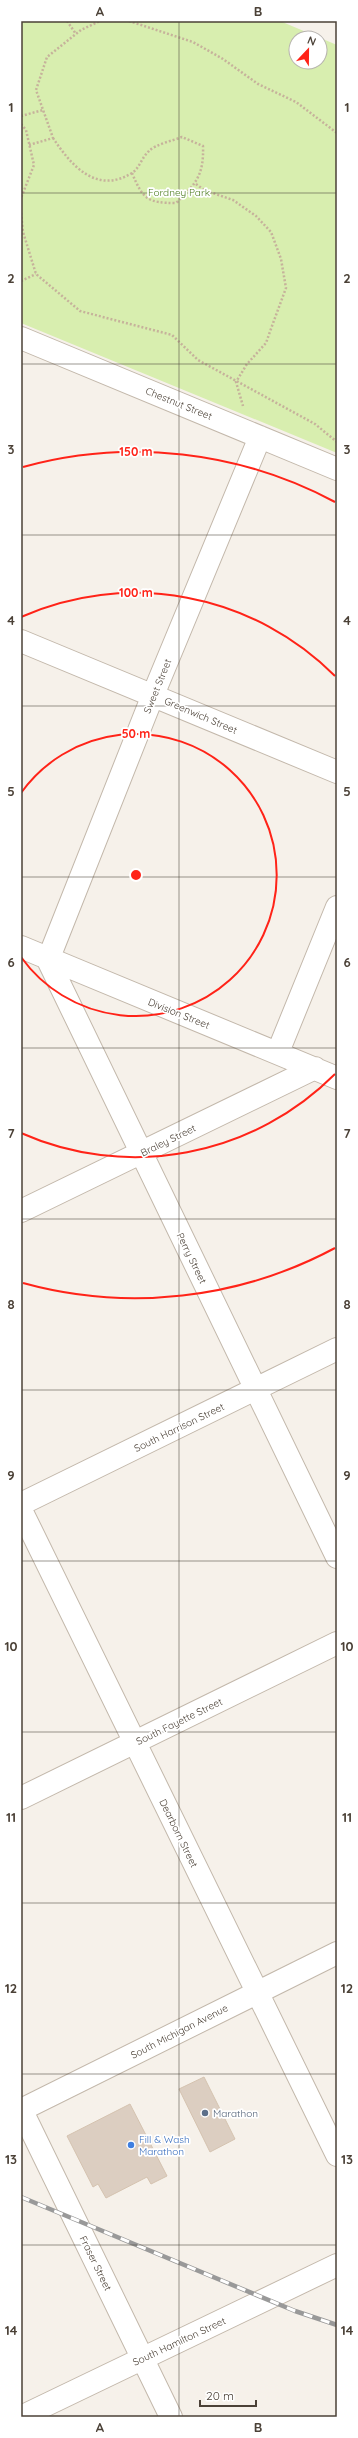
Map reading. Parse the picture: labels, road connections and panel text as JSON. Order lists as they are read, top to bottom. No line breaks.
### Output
{"streets":{"street":["Chestnut Street","Sweet Street","Greenwich Street","Division Street","Braley Street","Perry Street","South Harrison Street","South Fayette Street","Dearborn Street","South Michigan Avenue","Fraser Street","South Hamilton Street"]},"crossings":[["Chestnut Street","Sweet Street"],["Sweet Street","Greenwich Street"],["Sweet Street","Division Street"],["Sweet Street","Perry Street"],["Division Street","Braley Street"],["Division Street","Perry Street"],["Braley Street","Perry Street"],["Perry Street","South Harrison Street"],["South Fayette Street","Dearborn Street"],["Dearborn Street","South Michigan Avenue"],["South Michigan Avenue","Fraser Street"],["Fraser Street","South Hamilton Street"]],"parks":["Fordney Park"],"places":["Marathon","Fill & Wash Marathon"],"scale_bar":"20 m","north":"top","grid":{"columns":["A","B"],"rows":["1","2","3","4","5","6","7","8","9","10","11","12","13","14"]},"rings":["150 m","100 m","50 m"]}
